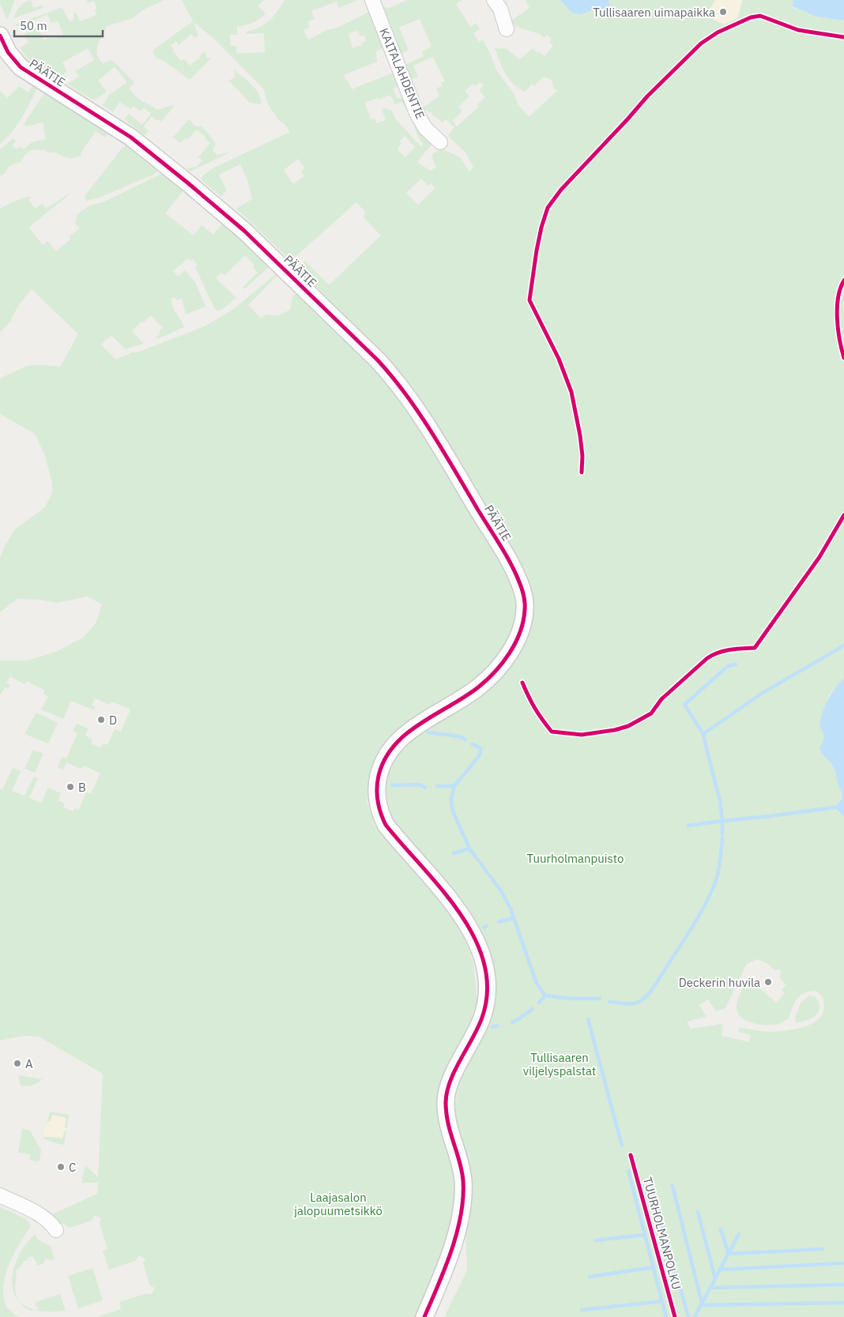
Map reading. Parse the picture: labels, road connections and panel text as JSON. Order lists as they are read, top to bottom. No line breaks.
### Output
{"streets":{"street":["PÄÄTIE","KAITALAHDENTIE"],"cycle path":["TUURHOLMANPOLKU"]},"parks":["Tuurholmanpuisto","Tullisaaren viljelyspalstat","Laajasalon jalopuumetsikkö"],"places":["Tullisaaren uimapaikka","D","B","Deckerin huvila","A","C"],"scale_bar":"50 m"}
